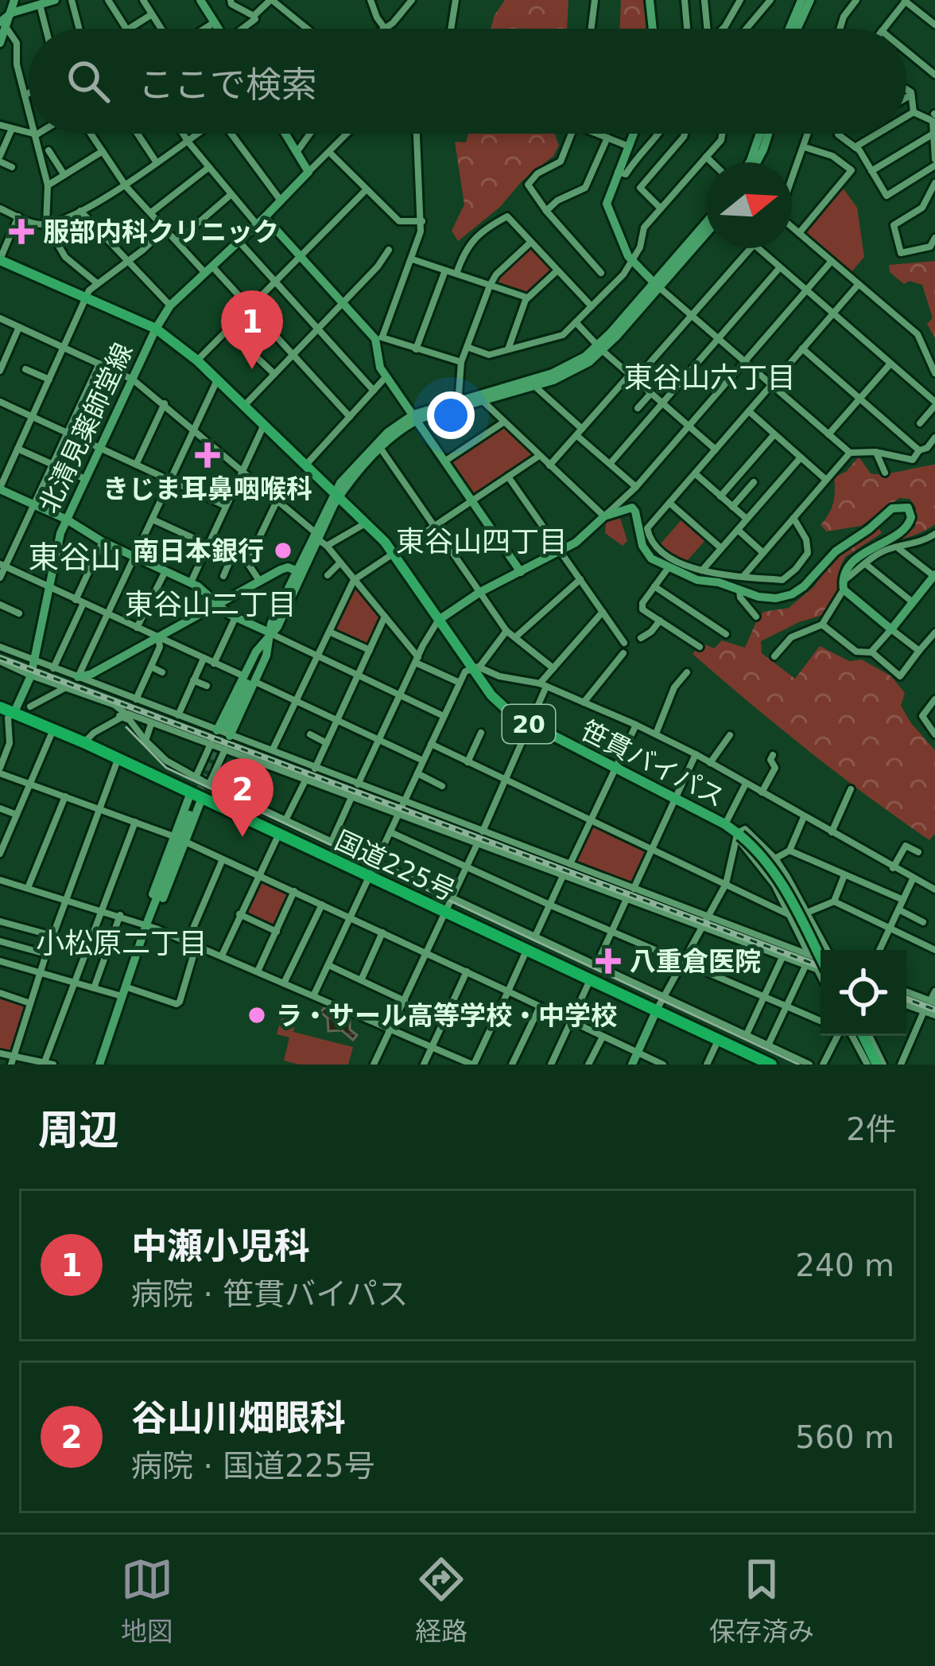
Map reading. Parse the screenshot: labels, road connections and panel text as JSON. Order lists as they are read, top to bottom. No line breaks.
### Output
{"streets":{"highway":["国道225号"],"main road":["20","笹貫バイパス"],"street":["北清見薬師堂線"]},"crossings":[["北清見薬師堂線","笹貫バイパス"],["北清見薬師堂線","国道225号"]],"districts":["東谷山六丁目","東谷山四丁目","東谷山","東谷山二丁目","小松原二丁目"],"places":{"health":["服部内科クリニック","きじま耳鼻咽喉科","八重倉医院"],"other":["南日本銀行","ラ・サール高等学校・中学校"]},"north":"right","page":{"search":"ここで検索","pins":["1","2"],"heading":["周辺","2件"],"list":[{"mark":"1","name":"中瀬小児科","note":"病院 · 笹貫バイパス","value":"240 m"},{"mark":"2","name":"谷山川畑眼科","note":"病院 · 国道225号","value":"560 m"}],"nav":["地図","経路","保存済み"]}}
